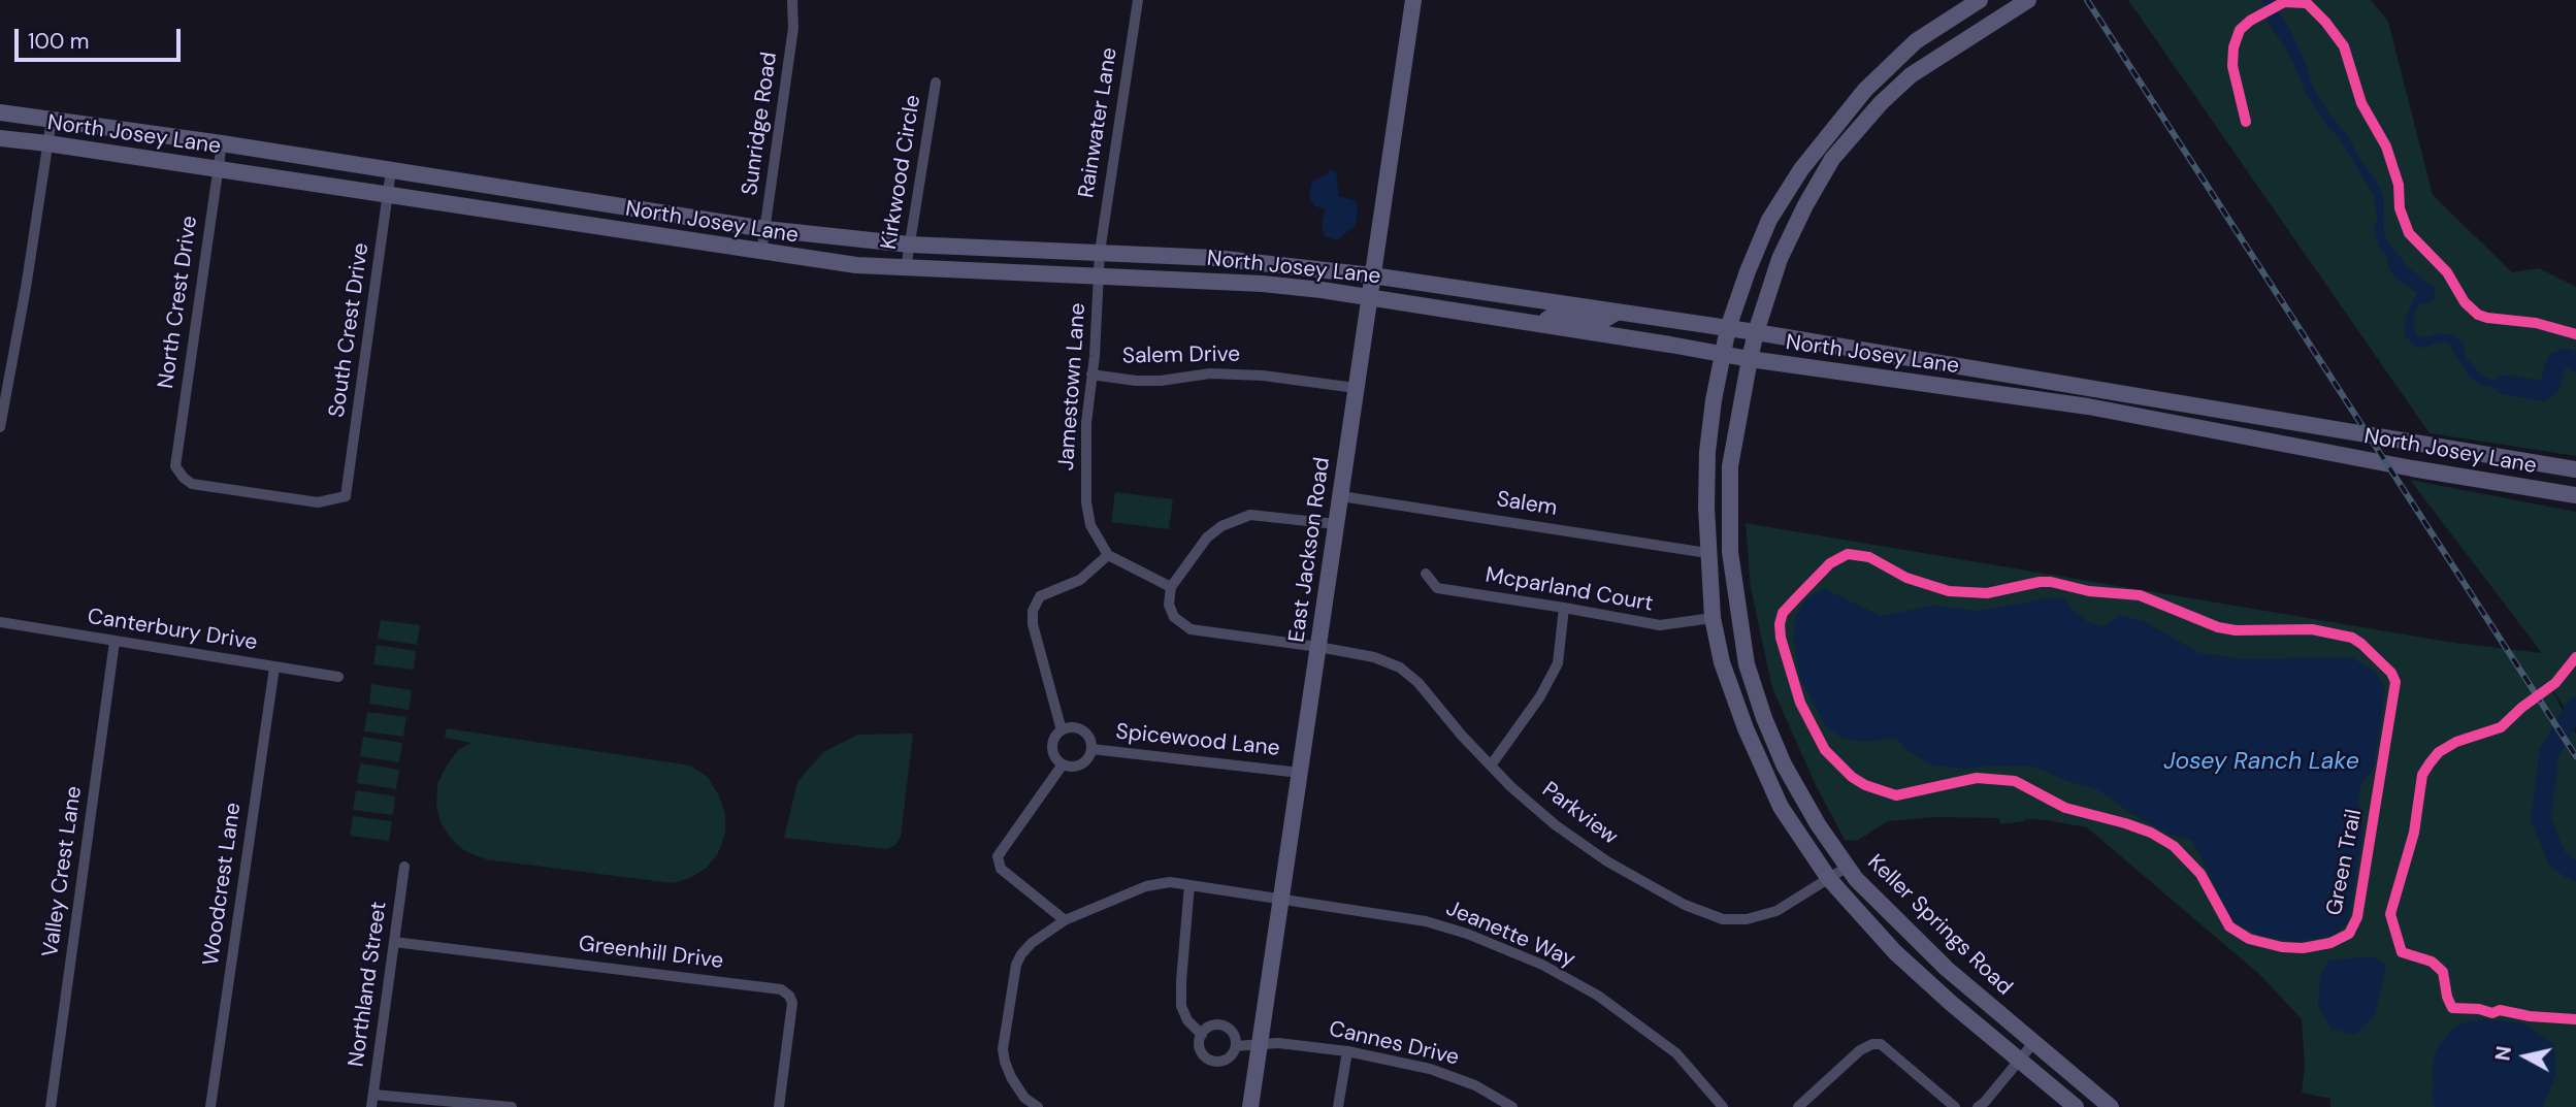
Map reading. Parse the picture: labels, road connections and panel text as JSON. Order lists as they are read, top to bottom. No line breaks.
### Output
{"streets":{"main road":["North Josey Lane","East Jackson Road","Keller Springs Road"],"street":["Rainwater Lane","Sunridge Road","Kirkwood Circle","North Crest Drive","South Crest Drive","Salem Drive","Jamestown Lane","Salem","Mcparland Court","Canterbury Drive","Spicewood Lane","Parkview","Valley Crest Lane","Woodcrest Lane","Jeanette Way","Greenhill Drive","Northland Street","Cannes Drive"],"cycle path":["Green Trail"]},"crossings":[["Rainwater Lane","North Josey Lane"],["Rainwater Lane","Jamestown Lane"],["Sunridge Road","North Josey Lane"],["North Josey Lane","Kirkwood Circle"],["North Josey Lane","North Crest Drive"],["North Josey Lane","South Crest Drive"],["North Josey Lane","Jamestown Lane"],["North Josey Lane","East Jackson Road"],["North Josey Lane","Keller Springs Road"],["North Crest Drive","South Crest Drive"],["Salem Drive","Jamestown Lane"],["Salem Drive","East Jackson Road"],["Salem","East Jackson Road"],["Salem","Keller Springs Road"],["East Jackson Road","Spicewood Lane"],["East Jackson Road","Parkview"],["East Jackson Road","Jeanette Way"],["East Jackson Road","Cannes Drive"],["Mcparland Court","Keller Springs Road"],["Canterbury Drive","Valley Crest Lane"],["Canterbury Drive","Woodcrest Lane"],["Parkview","Keller Springs Road"],["Greenhill Drive","Northland Street"]],"water":["Josey Ranch Lake"],"scale_bar":"100 m","north":"left"}
